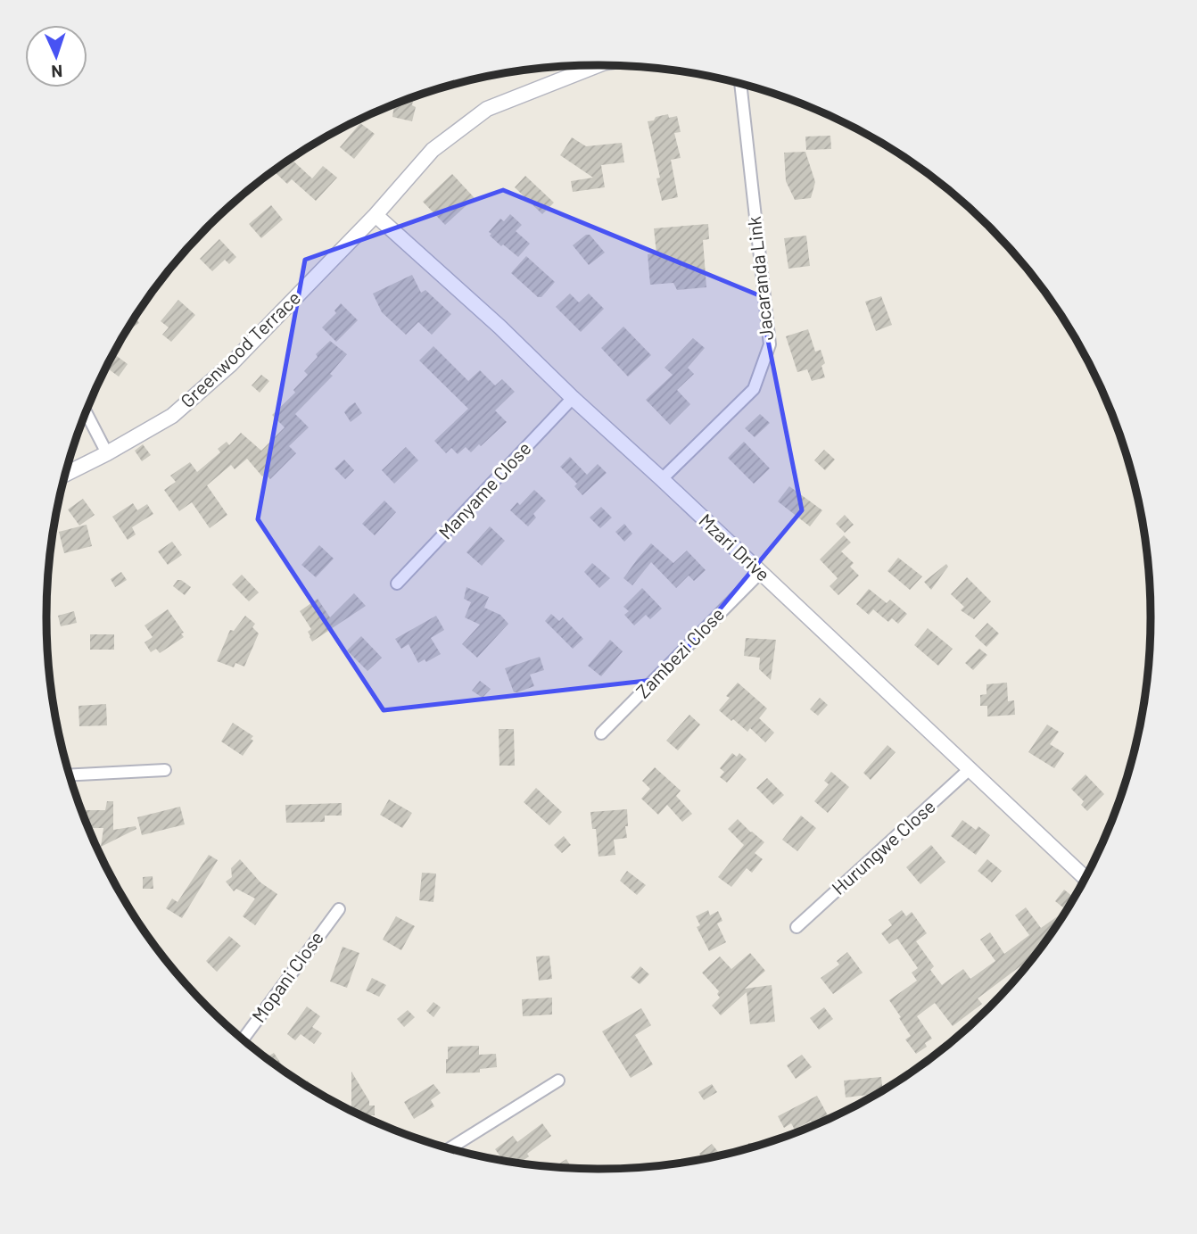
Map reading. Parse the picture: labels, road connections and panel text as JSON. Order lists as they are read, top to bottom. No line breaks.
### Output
{"streets":{"street":["Jacaranda Link","Greenwood Terrace","Manyame Close","Mzari Drive","Zambezi Close","Hurungwe Close","Mopani Close"]},"crossings":[["Jacaranda Link","Mzari Drive"],["Greenwood Terrace","Mzari Drive"],["Manyame Close","Mzari Drive"],["Mzari Drive","Zambezi Close"],["Mzari Drive","Hurungwe Close"]],"north":"bottom"}
